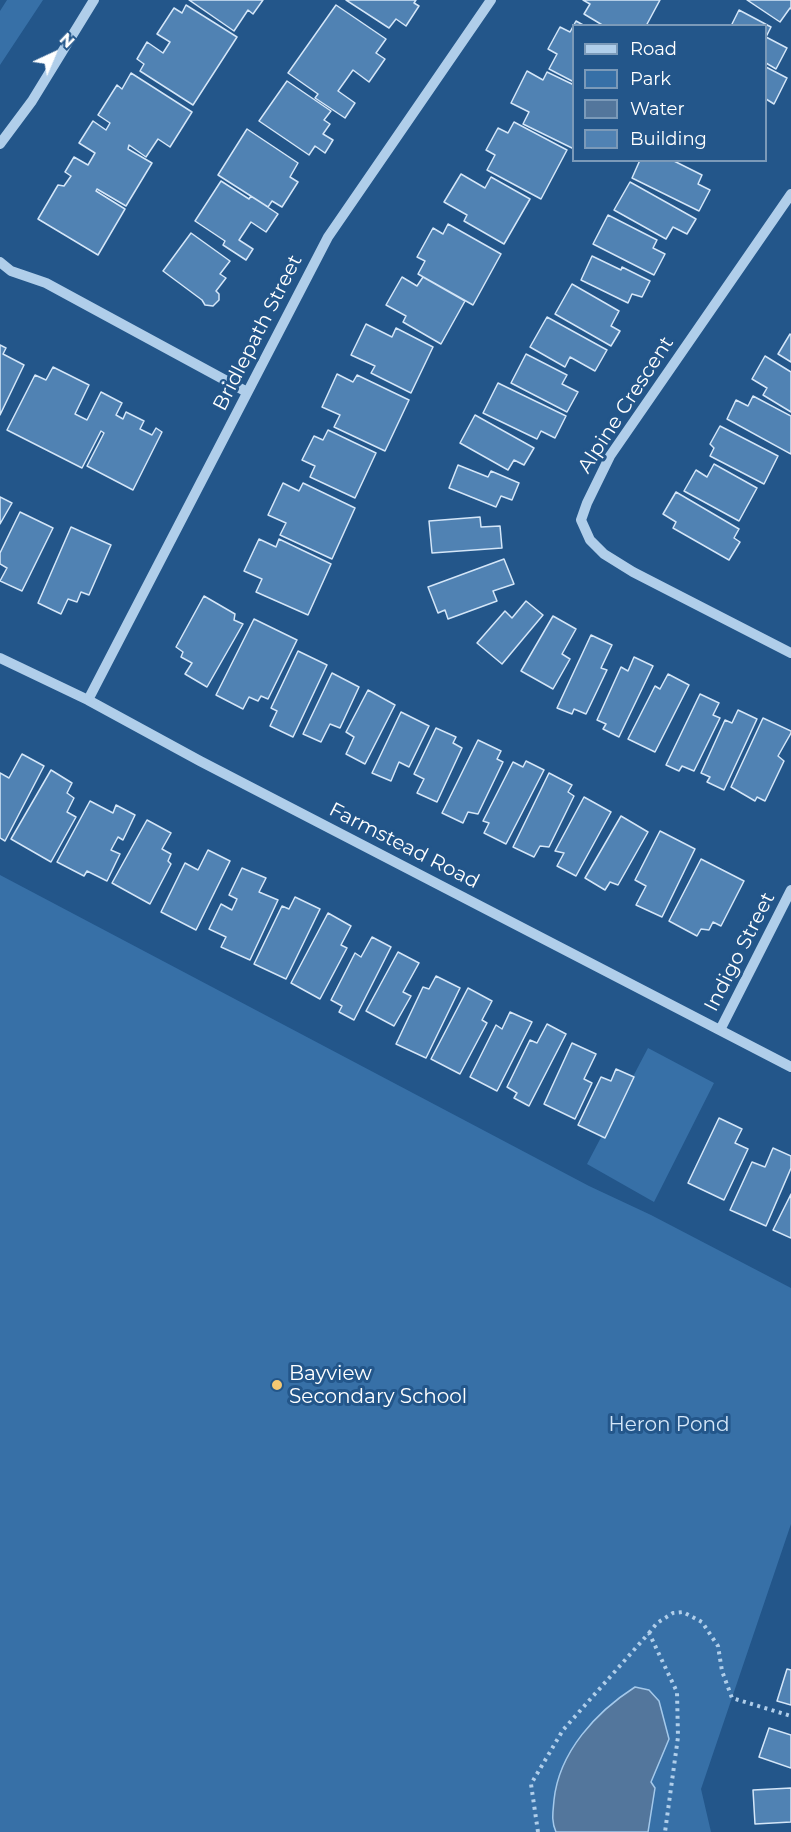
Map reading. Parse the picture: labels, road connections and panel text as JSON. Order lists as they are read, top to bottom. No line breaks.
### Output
{"streets":{"street":["Bridlepath Street","Alpine Crescent","Farmstead Road","Indigo Street"]},"crossings":[["Bridlepath Street","Farmstead Road"],["Farmstead Road","Indigo Street"]],"parks":["Heron Pond"],"places":["Bayview Secondary School"],"legend":["Road","Park","Water","Building"],"north":"top right"}
